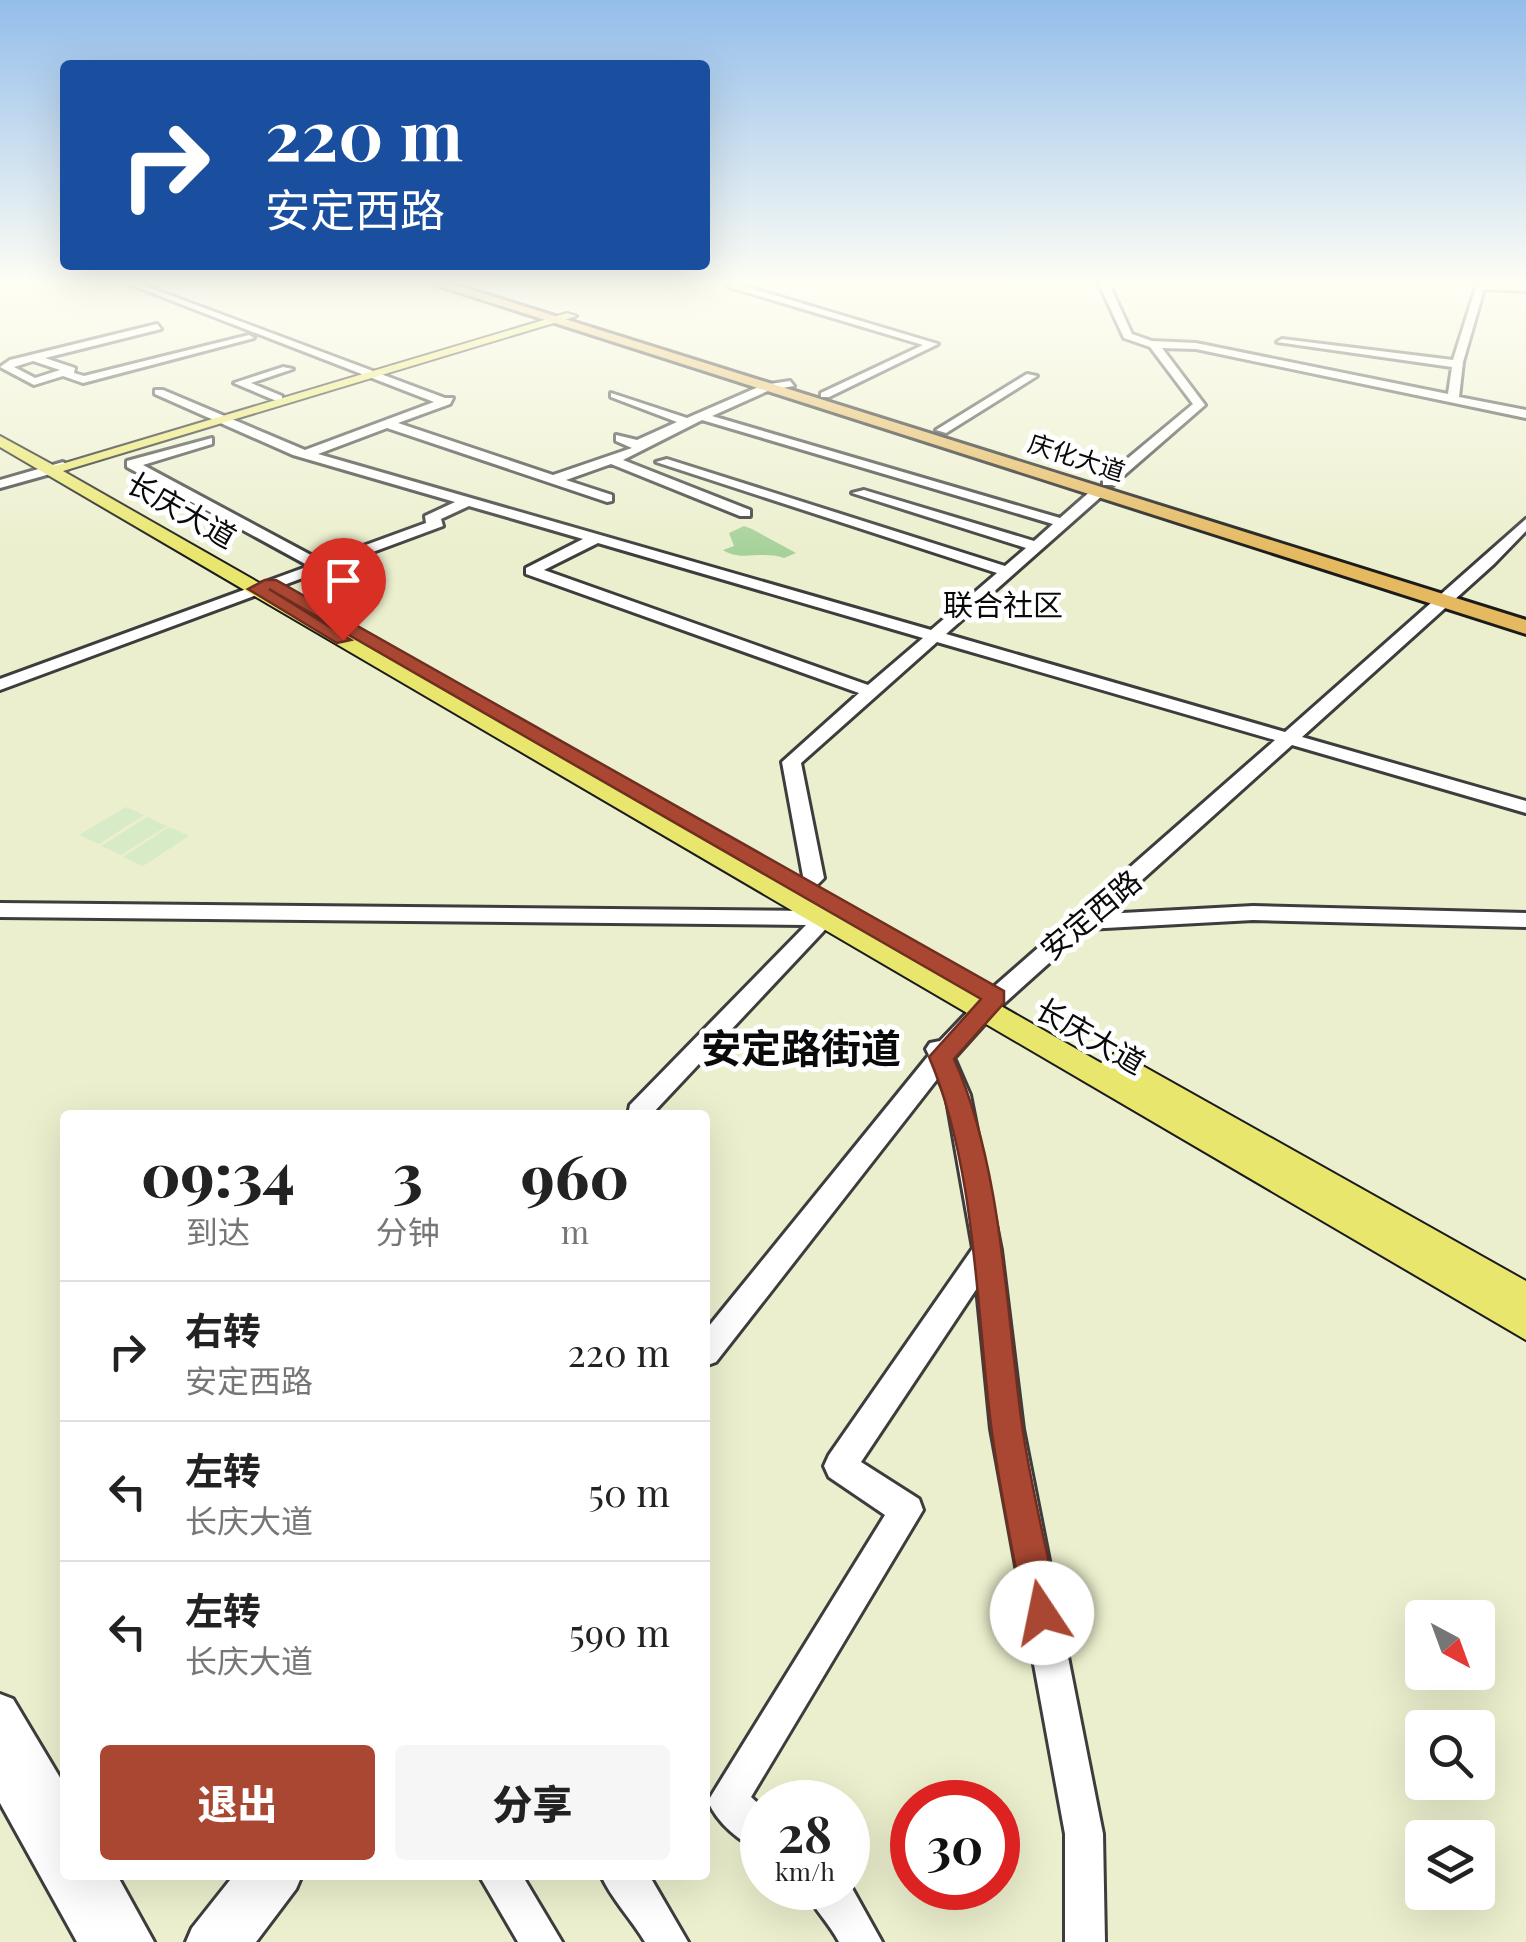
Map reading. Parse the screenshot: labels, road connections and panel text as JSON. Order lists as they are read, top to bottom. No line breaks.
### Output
{"streets":{"highway":["庆化大道"],"main road":["长庆大道"],"street":["安定西路"]},"crossings":[["庆化大道","安定西路"],["长庆大道","安定西路"]],"districts":["联合社区","安定路街道"],"north":"bottom right","page":{"turn":["220 m","安定西路"],"eta":["09:34","到达","3","分钟","960","m"],"list":[{"name":"右转","note":"安定西路","value":"220 m"},{"name":"左转","note":"长庆大道","value":"50 m"},{"name":"左转","note":"长庆大道","value":"590 m"}],"buttons":["退出","分享"],"speed":"28 km/h","limit":"30"}}
